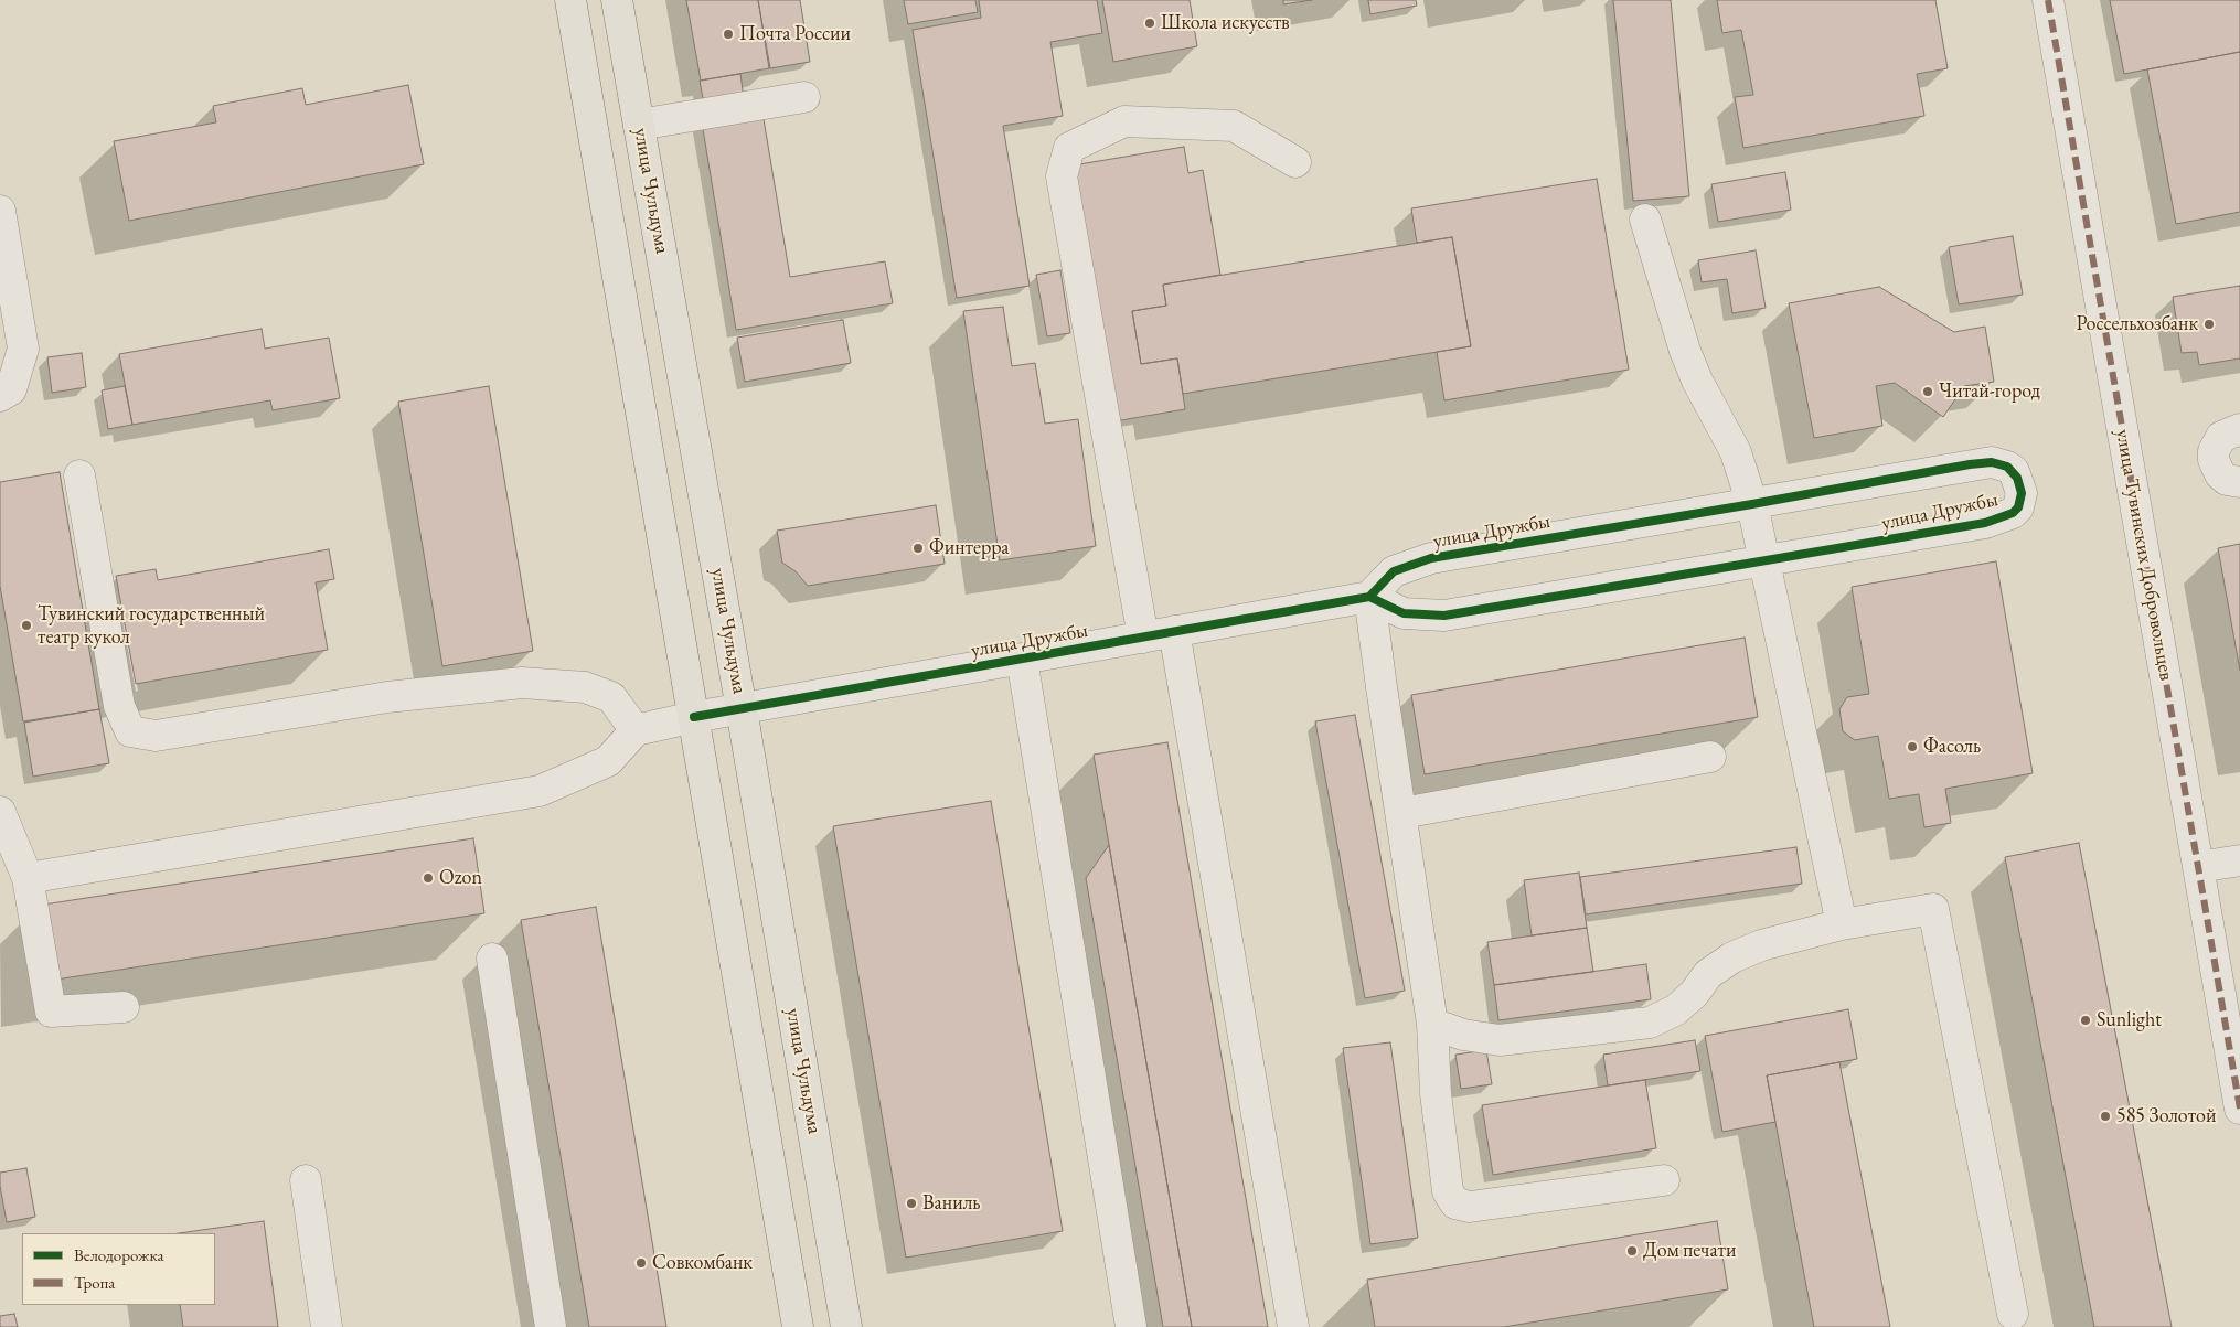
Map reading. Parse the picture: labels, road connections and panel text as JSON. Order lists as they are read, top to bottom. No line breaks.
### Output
{"streets":{"main road":["улица Чульдума"],"street":["улица Дружбы","улица Тувинских Добровольцев"]},"crossings":[["улица Чульдума","улица Дружбы"]],"places":["Школа искусств","Почта России","Россельхозбанк","Читай-город","Финтерра","Тувинский государственный театр кукол","Фасоль","Ozon","Sunlight","585 Золотой","Ваниль","Дом печати","Совкомбанк"],"legend":["Велодорожка","Тропа"]}
